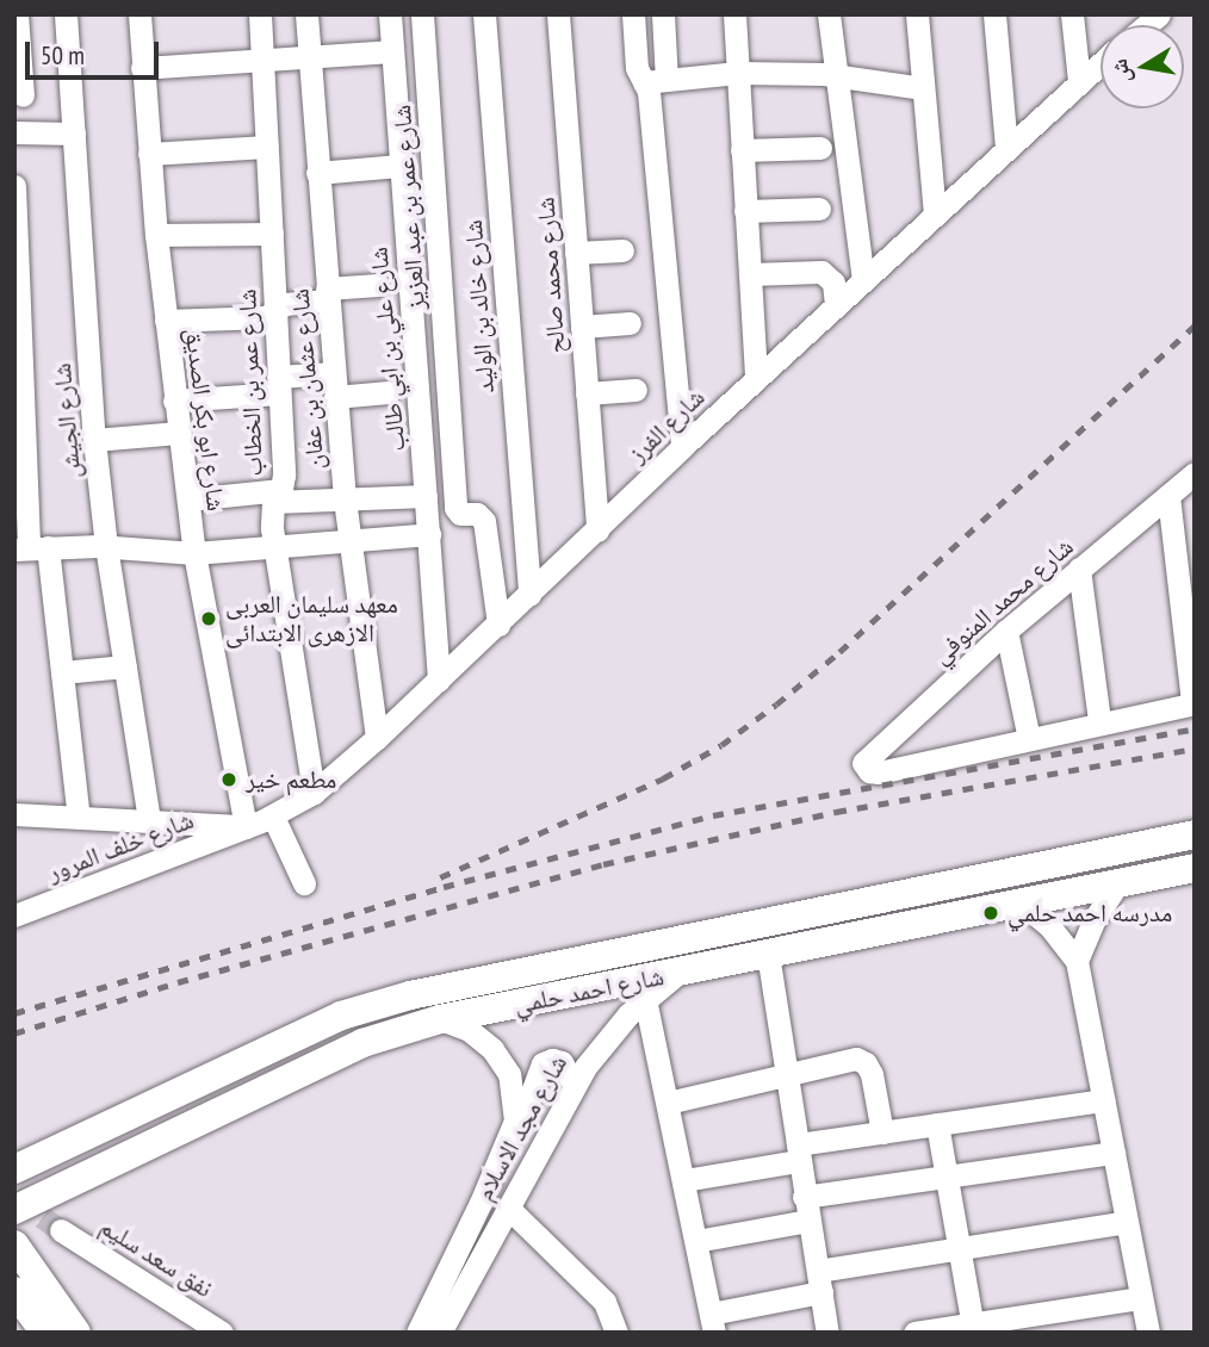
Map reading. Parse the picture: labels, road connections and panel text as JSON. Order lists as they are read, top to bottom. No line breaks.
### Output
{"streets":{"main road":["شارع احمد حلمي"],"street":["شارع عمر بن عبد العزيز","شارع محمد صالح","شارع خالد بن الوليد","شارع علي بن ابي طالب","شارع عثمان بن عفان","شارع عمر بن الخطاب","شارع ابو بكر الصديق","شارع الجيش","شارع الفرز","شارع محمد المنوفي","شارع خلف المرور","شارع مجد الاسلام","نفق سعد سليم"]},"crossings":[["شارع عمر بن عبد العزيز","شارع الفرز"],["شارع محمد صالح","شارع الفرز"],["شارع خالد بن الوليد","شارع الفرز"],["شارع علي بن ابي طالب","شارع الفرز"],["شارع عثمان بن عفان","شارع الفرز"],["شارع عمر بن الخطاب","شارع الفرز"],["شارع ابو بكر الصديق","شارع الفرز"],["شارع ابو بكر الصديق","شارع خلف المرور"],["شارع الفرز","شارع خلف المرور"],["شارع احمد حلمي","شارع مجد الاسلام"]],"places":["معهد سليمان العربى الازهرى الابتدائى","مطعم خير","مدرسه احمد حلمي"],"scale_bar":"50 m","north":"left"}
